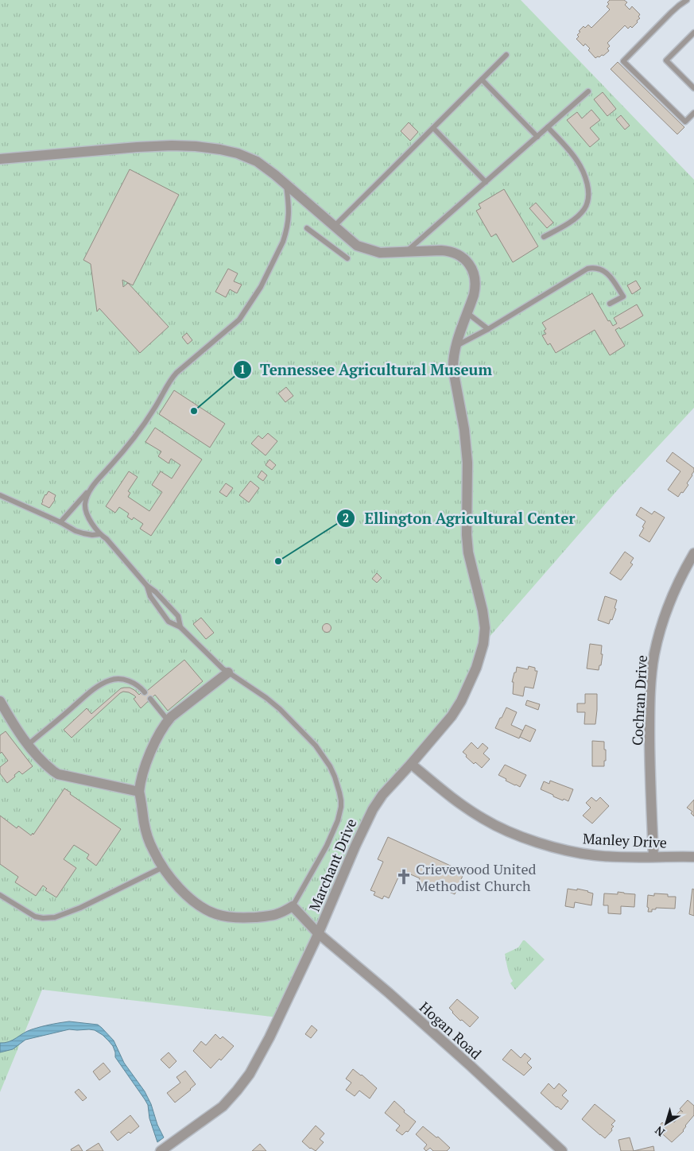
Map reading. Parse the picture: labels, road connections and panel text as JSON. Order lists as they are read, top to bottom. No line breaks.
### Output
{"streets":{"street":["Cochran Drive","Manley Drive","Marchant Drive","Hogan Road"]},"crossings":[["Cochran Drive","Manley Drive"],["Manley Drive","Marchant Drive"],["Marchant Drive","Hogan Road"]],"places":{"other":["Tennessee Agricultural Museum","Ellington Agricultural Center"],"church":["Crievewood United Methodist Church"]},"north":"bottom left"}
